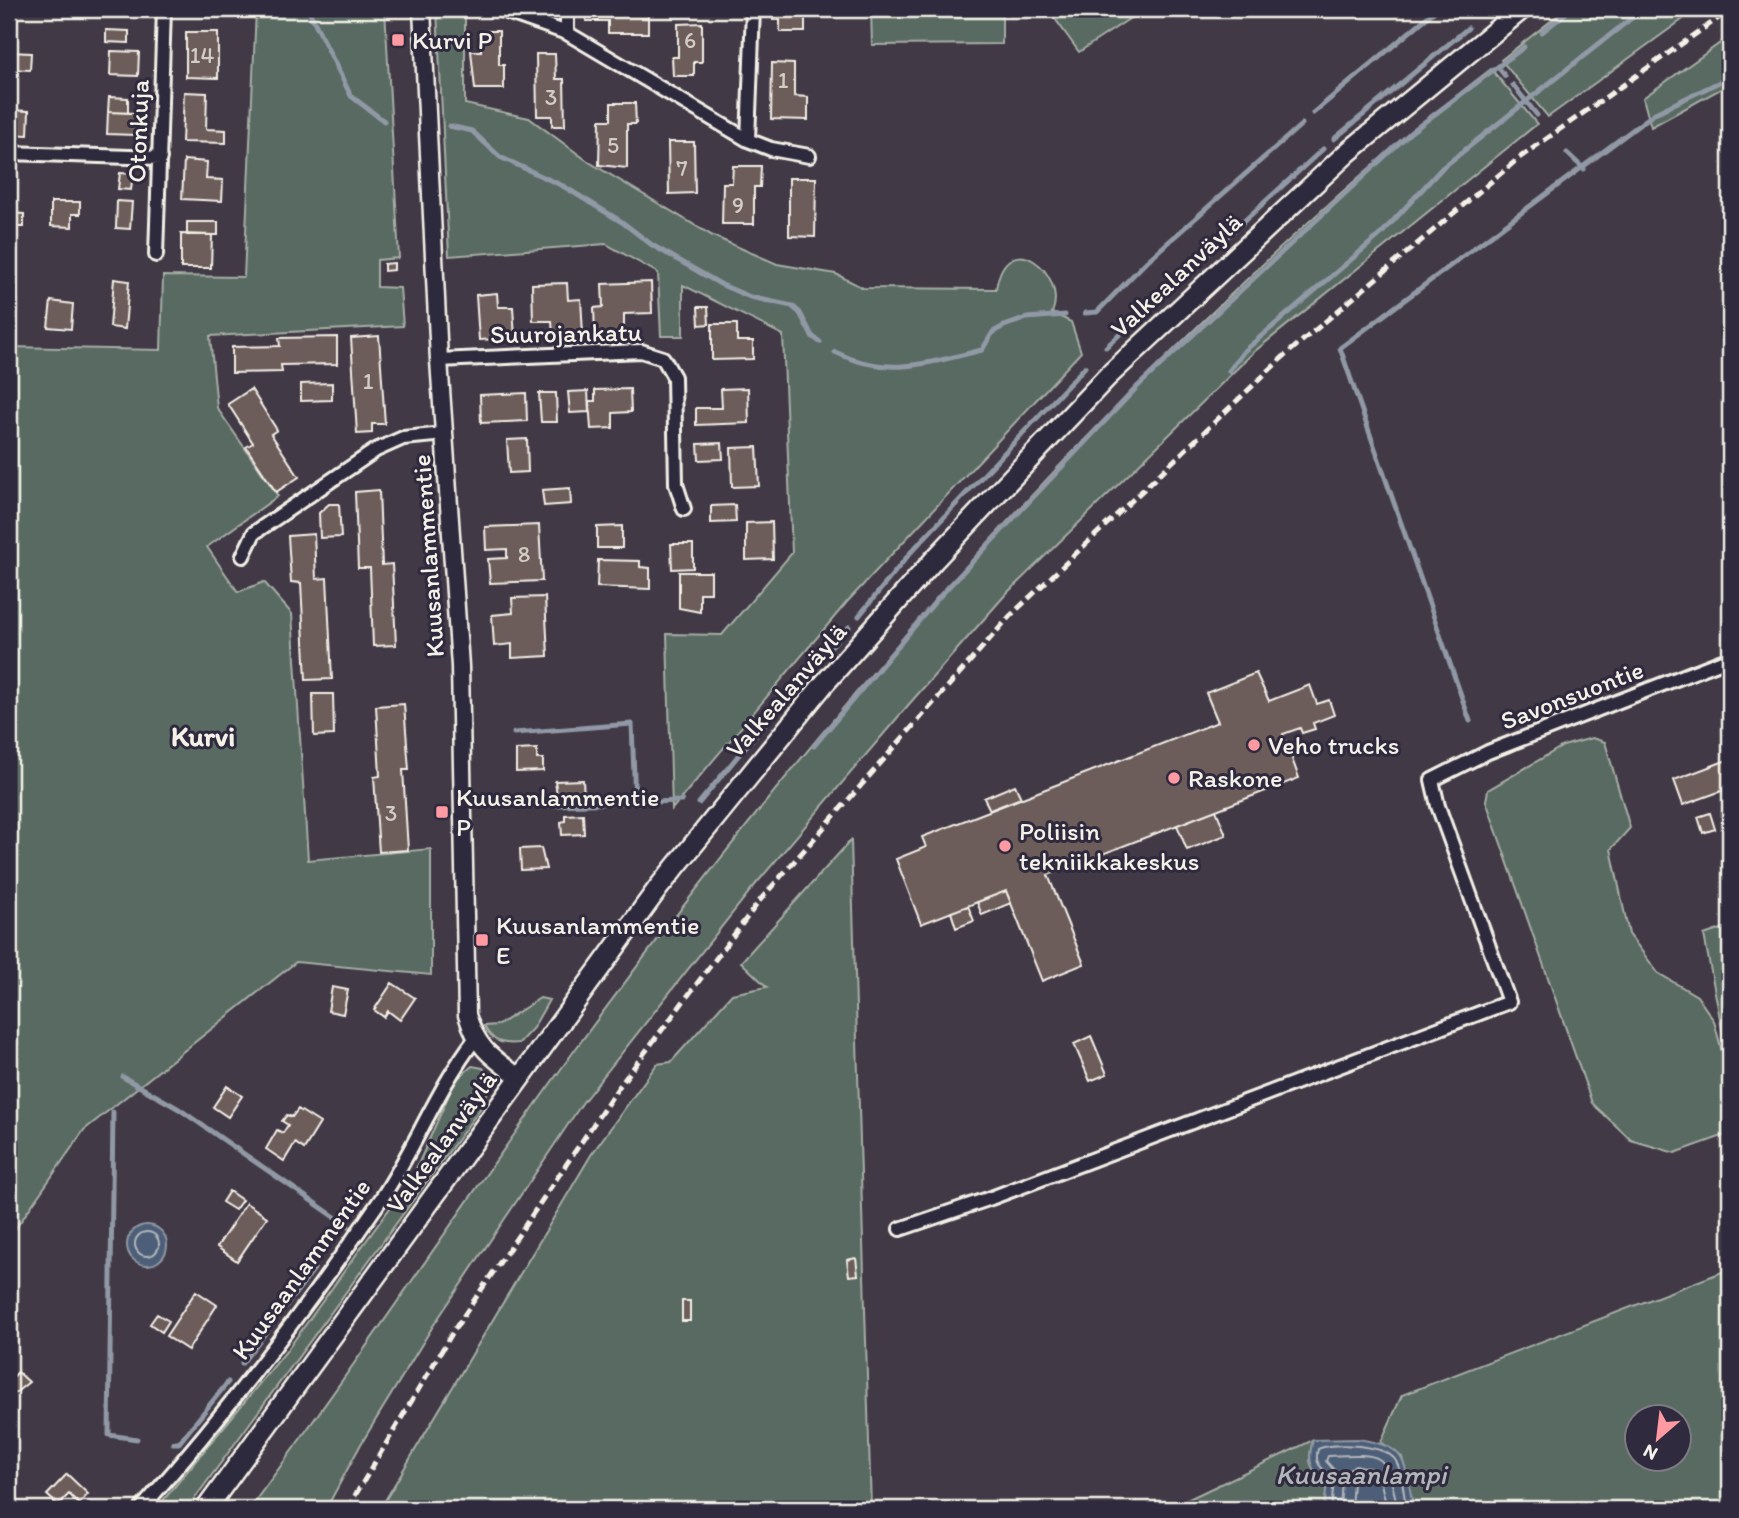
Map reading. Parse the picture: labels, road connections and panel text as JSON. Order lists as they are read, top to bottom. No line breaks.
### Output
{"streets":{"main road":["Valkealanväylä"],"street":["Otonkuja","Suurojankatu","Kuusanlammentie","Savonsuontie","Kuusaanlammentie"]},"crossings":[["Suurojankatu","Kuusanlammentie"],["Kuusanlammentie","Kuusaanlammentie"]],"districts":["Kurvi"],"water":["Kuusaanlampi"],"places":{"transit":["Kurvi P","Kuusanlammentie P","Kuusanlammentie E"],"other":["Veho trucks","Raskone","Poliisin tekniikkakeskus"]},"house_numbers":["6","14","1","3","5","7","9","1","8","3"],"north":"bottom left"}
